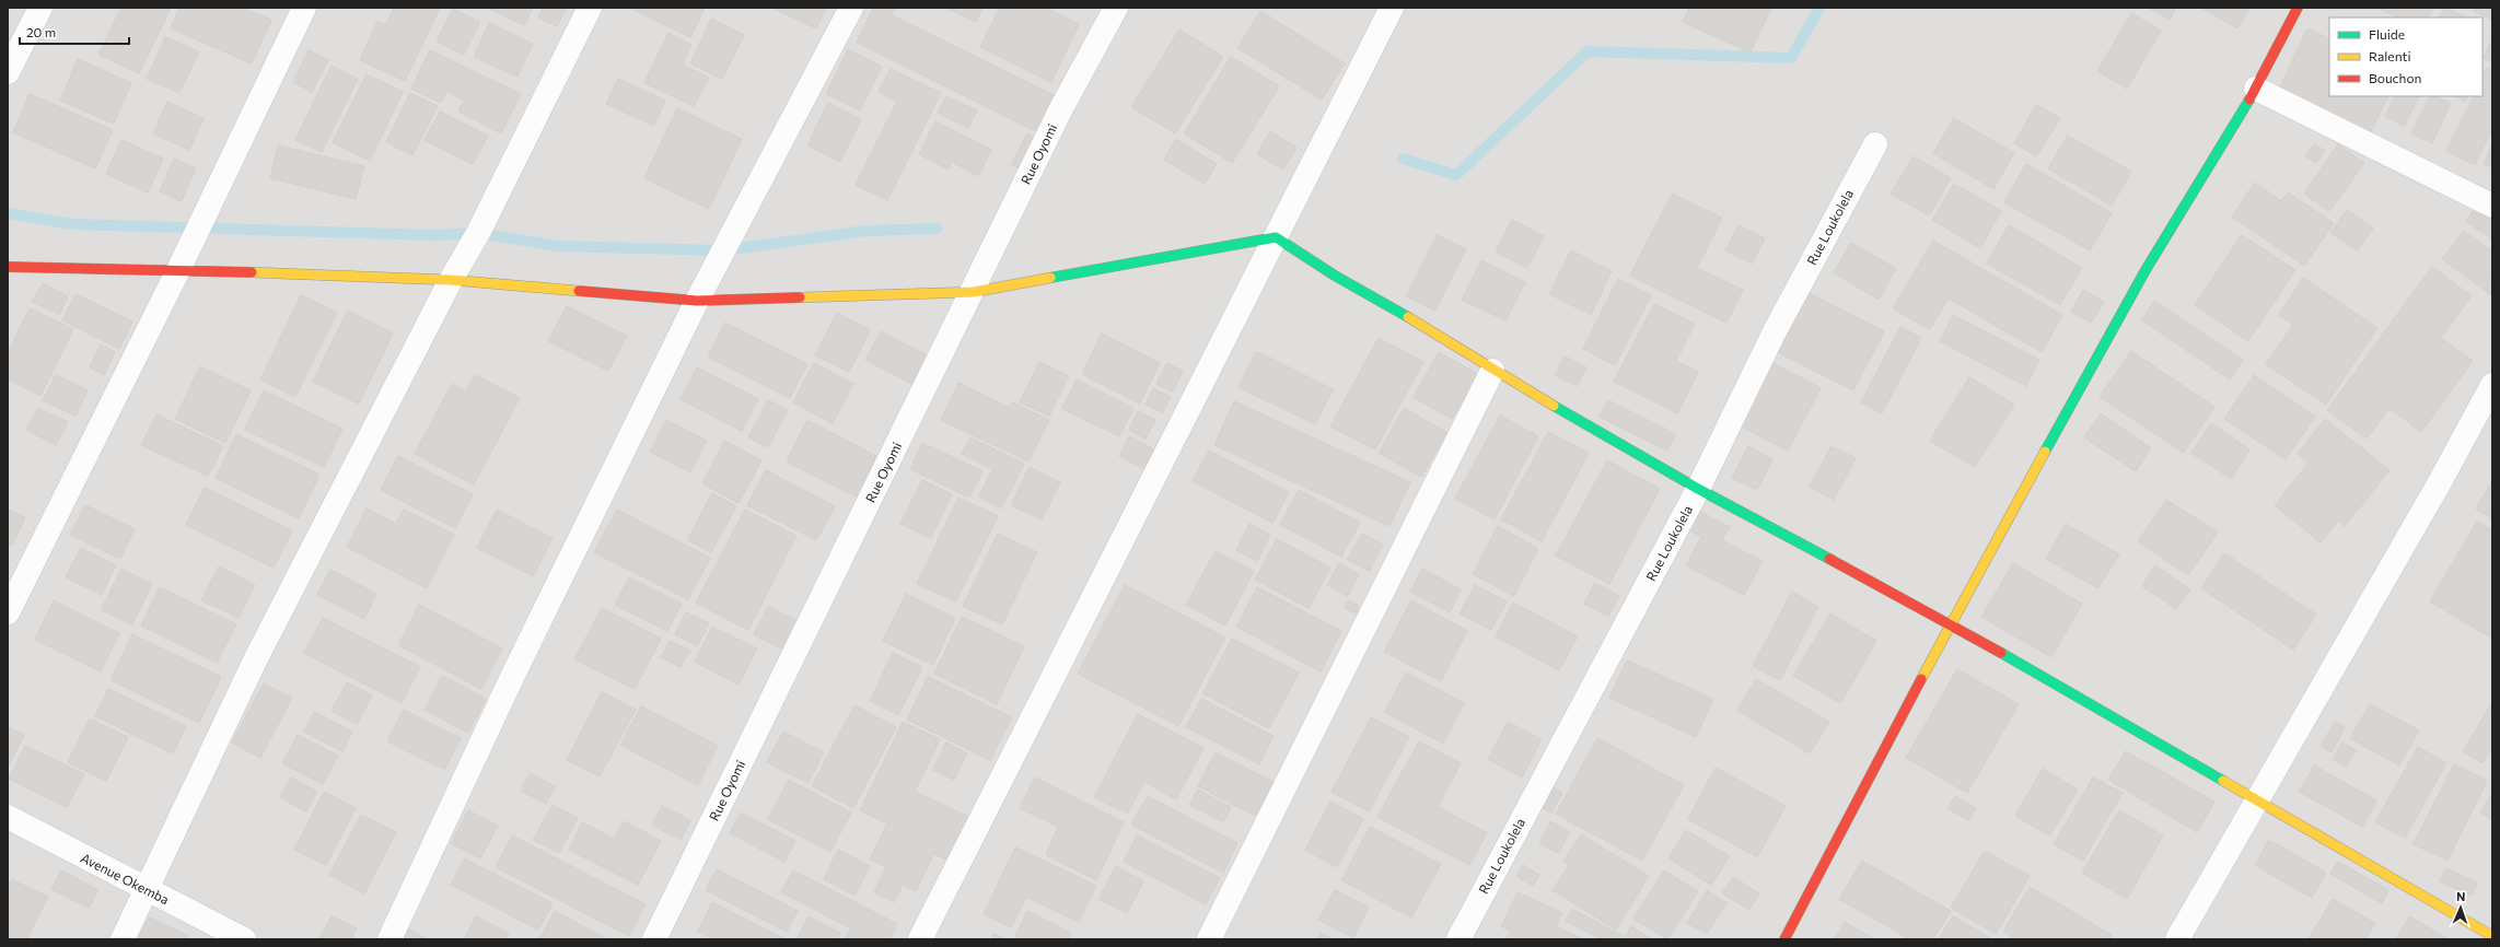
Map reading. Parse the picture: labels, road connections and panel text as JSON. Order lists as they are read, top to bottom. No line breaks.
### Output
{"streets":{"street":["Rue Oyomi","Rue Loukolela","Avenue Okemba"]},"legend":["Fluide","Ralenti","Bouchon"],"scale_bar":"20 m","north":"top"}
